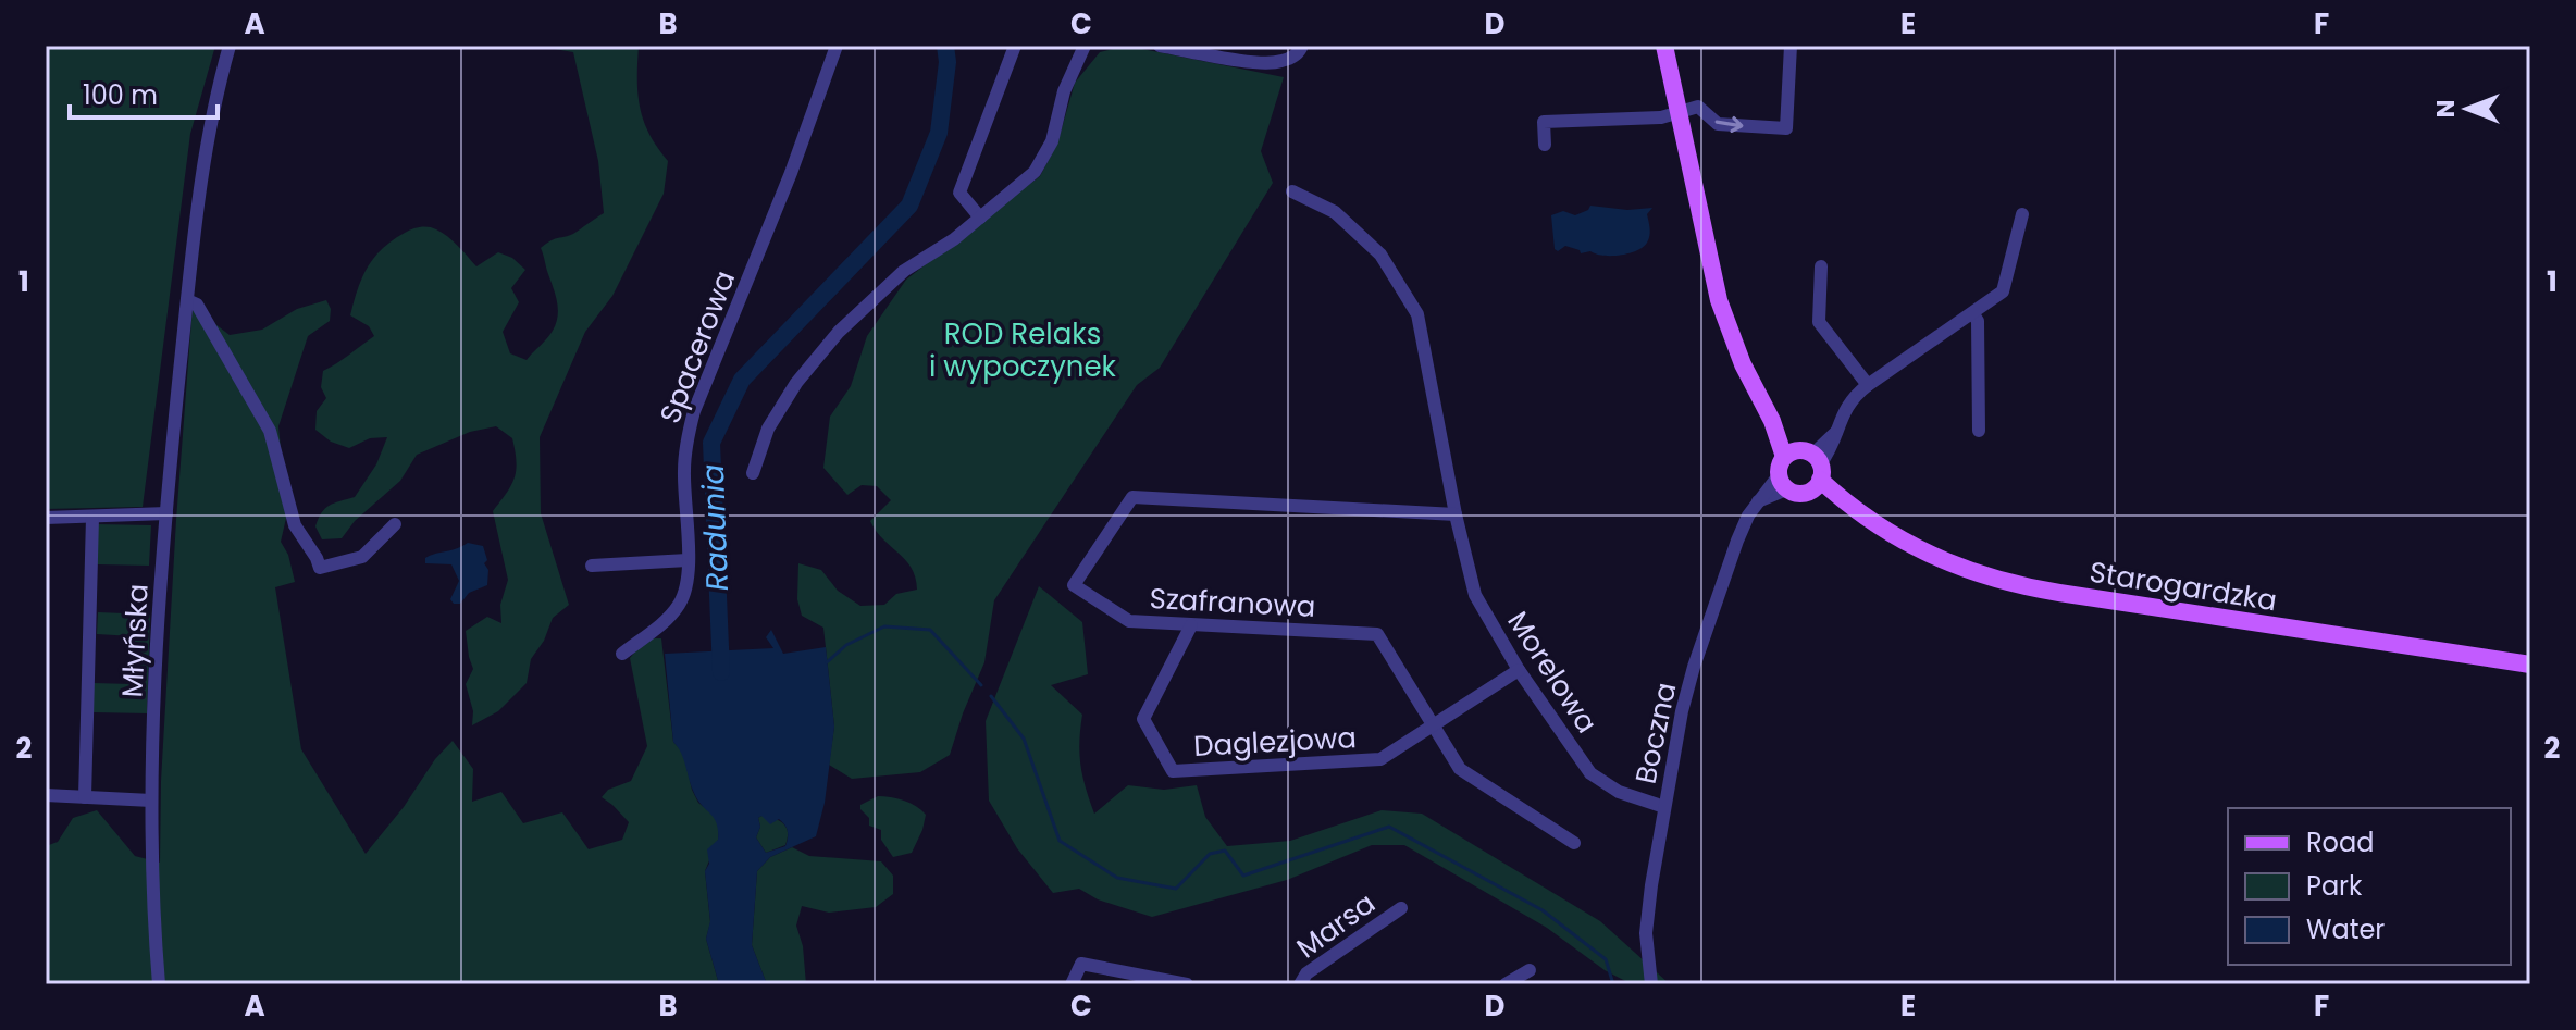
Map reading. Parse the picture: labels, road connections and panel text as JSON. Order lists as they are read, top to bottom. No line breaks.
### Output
{"streets":{"main road":["Starogardzka"],"street":["Spacerowa","Szafranowa","Młyńska","Morelowa","Boczna","Daglezjowa","Marsa"]},"crossings":[["Szafranowa","Morelowa"],["Szafranowa","Daglezjowa"],["Morelowa","Boczna"],["Morelowa","Daglezjowa"]],"water":["Radunia"],"parks":["ROD Relaks i wypoczynek"],"legend":["Road","Park","Water"],"scale_bar":"100 m","north":"left","grid":{"columns":["A","B","C","D","E","F"],"rows":["1","2"]}}
